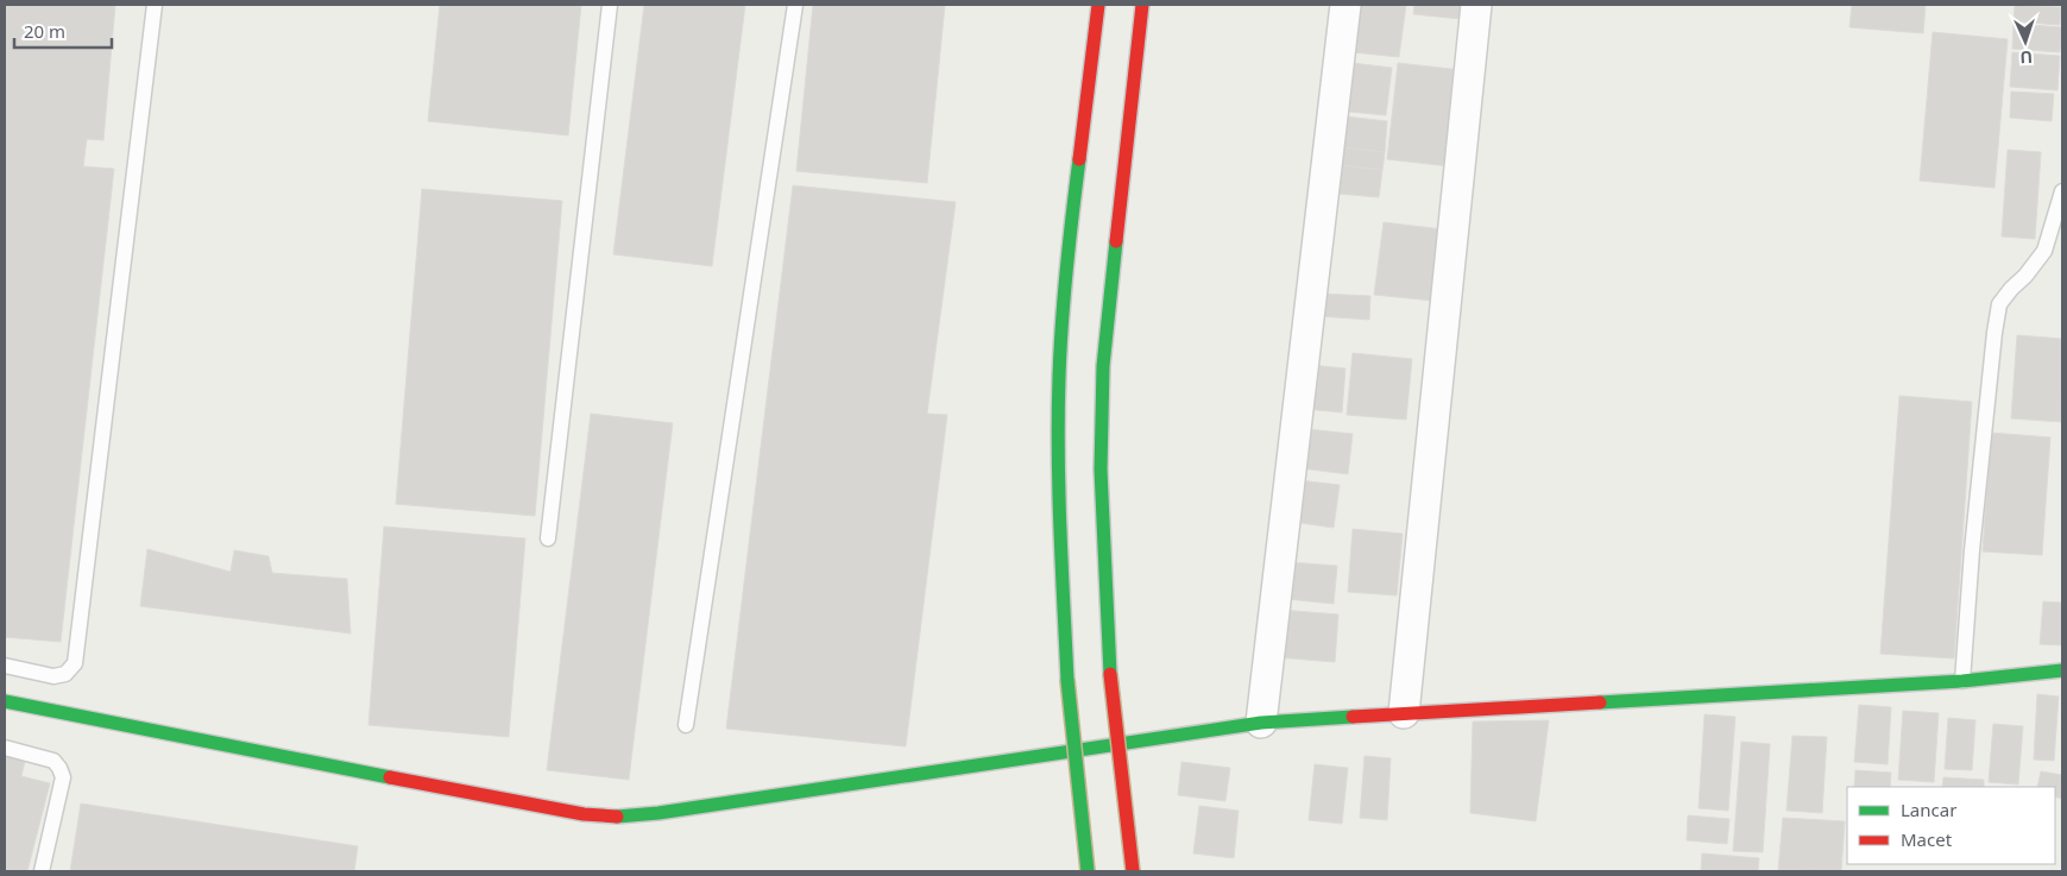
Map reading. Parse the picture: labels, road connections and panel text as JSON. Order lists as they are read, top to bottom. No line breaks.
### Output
{"legend":["Lancar","Macet"],"scale_bar":"20 m","north":"bottom"}
